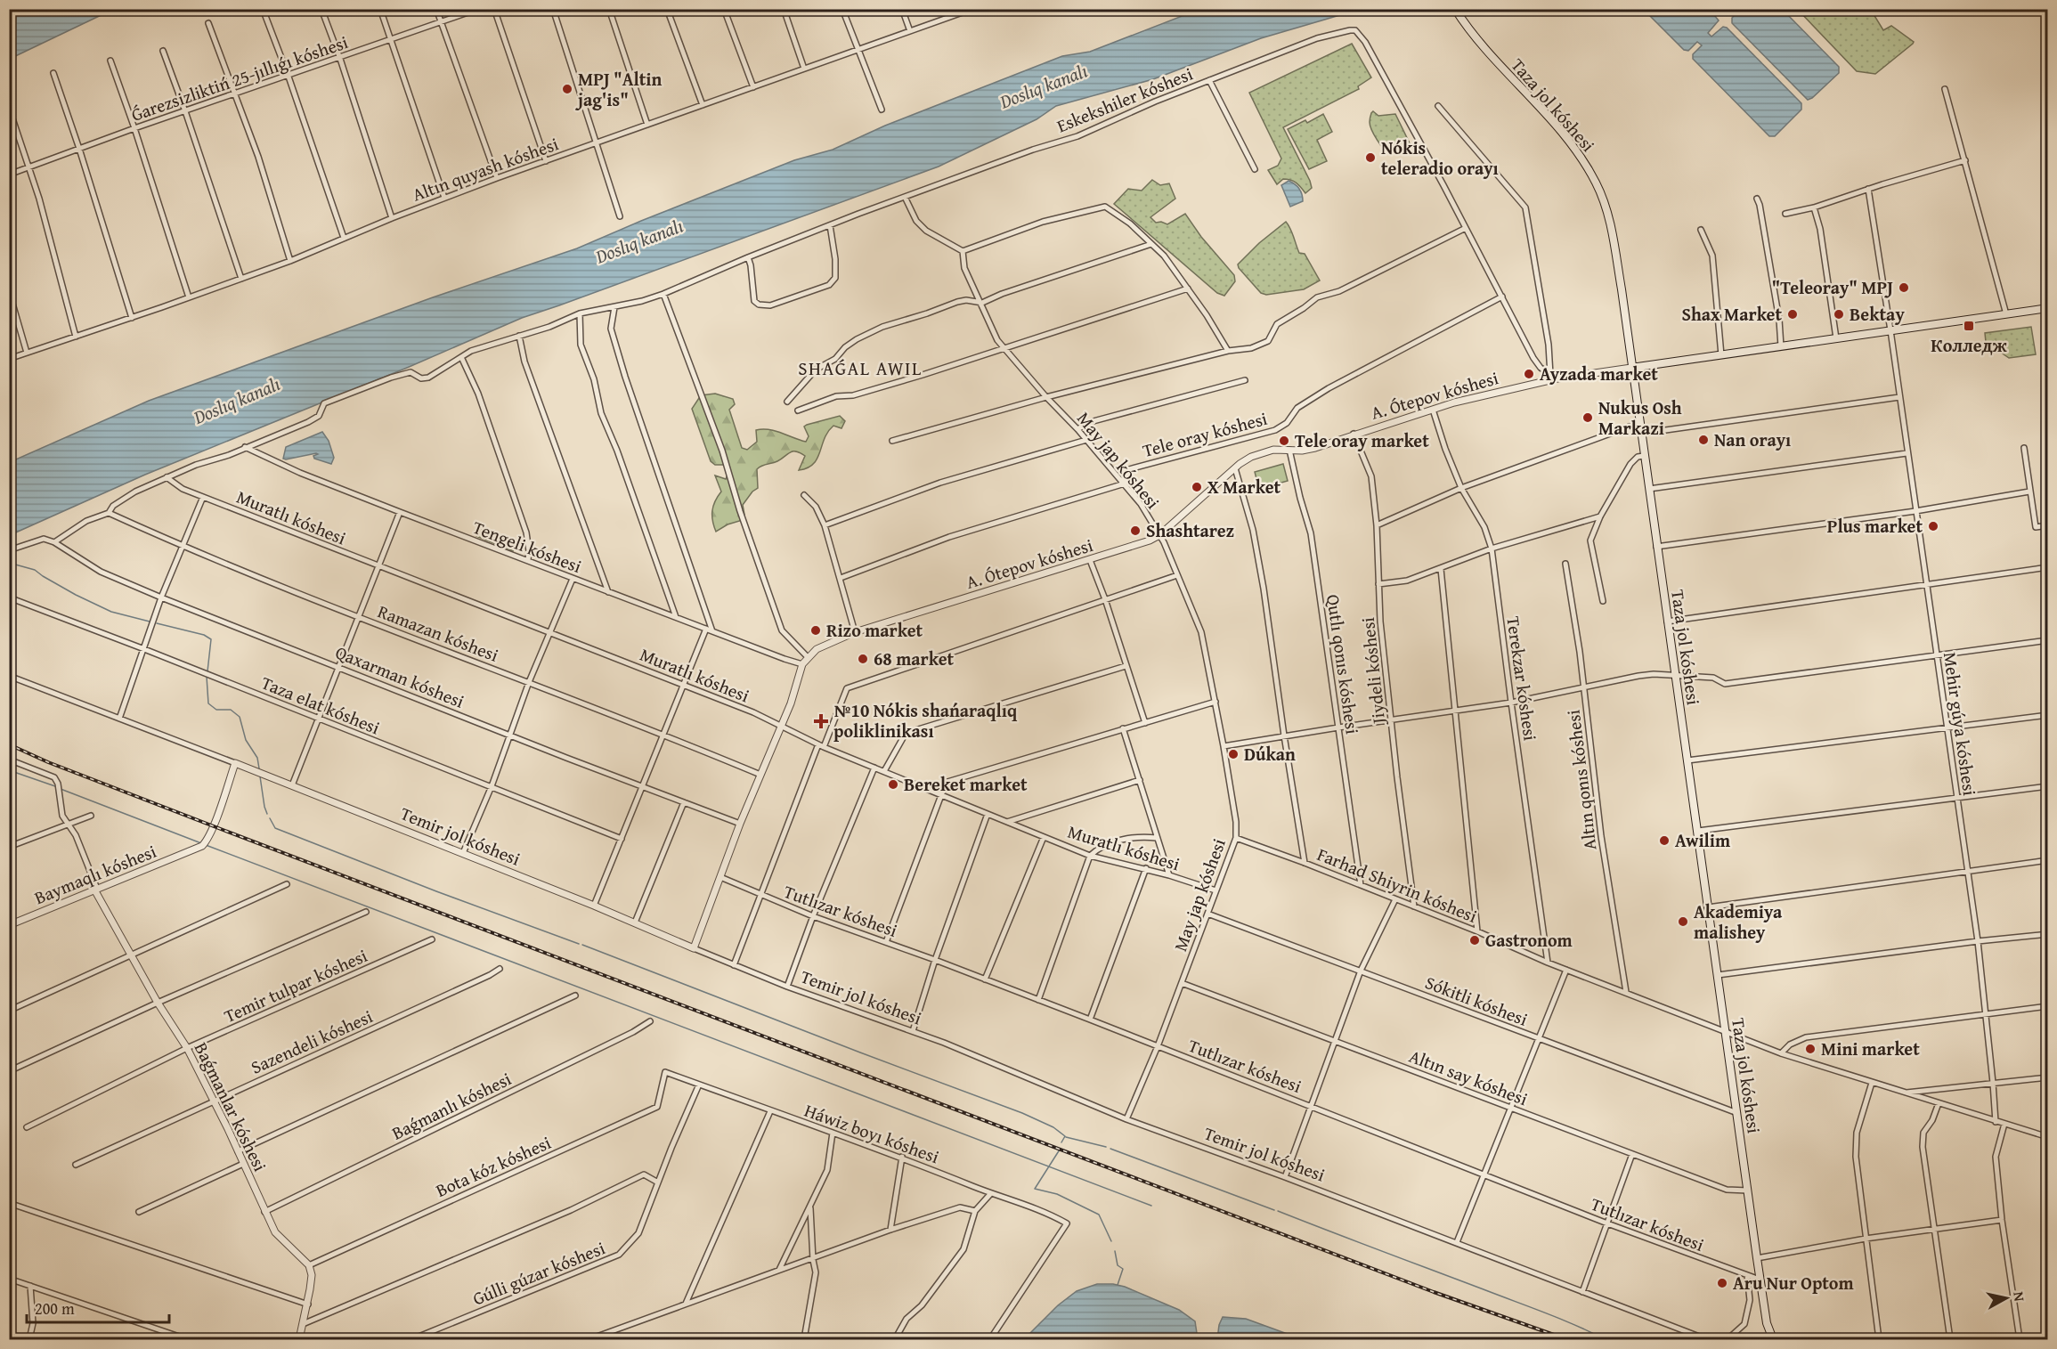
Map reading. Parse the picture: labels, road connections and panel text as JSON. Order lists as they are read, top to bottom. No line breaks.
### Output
{"streets":{"main road":["Taza jol kóshesi","A. Ótepov kóshesi"],"street":["Ǵarezsizliktiń 25-jıllıǵı kóshesi","Eskekshiler kóshesi","Altın quyash kóshesi","Tele oray kóshesi","May jap kóshesi","Muratlı kóshesi","Tengeli kóshesi","Ramazan kóshesi","Qutlı qonıs kóshesi","Jiydeli kóshesi","Qaxarman kóshesi","Terekzar kóshesi","Taza elat kóshesi","Mehir gúyа kóshesi","Altın qonıs kóshesi","Temir jol kóshesi","Baymaqlı kóshesi","Farhad Shiyrin kóshesi","Tutlızar kóshesi","Temir tulpar kóshesi","Sókitli kóshesi","Sazendeli kóshesi","Altın say kóshesi","Baǵmanlı kóshesi","Baǵmanlar kóshesi","Háwiz boyı kóshesi","Bota kóz kóshesi","Gúlli gúzar kóshesi"]},"crossings":[["Eskekshiler kóshesi","Muratlı kóshesi"],["Eskekshiler kóshesi","Tengeli kóshesi"],["Eskekshiler kóshesi","Ramazan kóshesi"],["Eskekshiler kóshesi","Qaxarman kóshesi"],["Taza jol kóshesi","A. Ótepov kóshesi"],["Taza jol kóshesi","Farhad Shiyrin kóshesi"],["Taza jol kóshesi","Tutlızar kóshesi"],["Taza jol kóshesi","Sókitli kóshesi"],["Taza jol kóshesi","Altın say kóshesi"],["A. Ótepov kóshesi","May jap kóshesi"],["A. Ótepov kóshesi","Muratlı kóshesi"],["A. Ótepov kóshesi","Tengeli kóshesi"],["A. Ótepov kóshesi","Ramazan kóshesi"],["A. Ótepov kóshesi","Qutlı qonıs kóshesi"],["A. Ótepov kóshesi","Jiydeli kóshesi"],["A. Ótepov kóshesi","Qaxarman kóshesi"],["A. Ótepov kóshesi","Terekzar kóshesi"],["A. Ótepov kóshesi","Mehir gúyа kóshesi"],["A. Ótepov kóshesi","Temir jol kóshesi"],["A. Ótepov kóshesi","Tutlızar kóshesi"],["Tele oray kóshesi","May jap kóshesi"],["May jap kóshesi","Muratlı kóshesi"],["May jap kóshesi","Temir jol kóshesi"],["May jap kóshesi","Farhad Shiyrin kóshesi"],["May jap kóshesi","Tutlızar kóshesi"],["May jap kóshesi","Sókitli kóshesi"],["May jap kóshesi","Altın say kóshesi"],["Qutlı qonıs kóshesi","Farhad Shiyrin kóshesi"],["Jiydeli kóshesi","Farhad Shiyrin kóshesi"],["Terekzar kóshesi","Farhad Shiyrin kóshesi"],["Mehir gúyа kóshesi","Farhad Shiyrin kóshesi"],["Altın qonıs kóshesi","Farhad Shiyrin kóshesi"],["Temir jol kóshesi","Baymaqlı kóshesi"],["Baymaqlı kóshesi","Baǵmanlar kóshesi"],["Temir tulpar kóshesi","Baǵmanlar kóshesi"],["Sazendeli kóshesi","Baǵmanlar kóshesi"],["Baǵmanlı kóshesi","Baǵmanlar kóshesi"],["Baǵmanlar kóshesi","Bota kóz kóshesi"],["Háwiz boyı kóshesi","Bota kóz kóshesi"],["Háwiz boyı kóshesi","Gúlli gúzar kóshesi"]],"districts":["SHAǴAL AWIL"],"water":["Doslıq kanalı"],"places":{"other":["MPJ \"Altin jag'is\"","Nókis teleradio orayı","\"Teleoray\" MPJ","Shax Market","Bektay","Ayzada market","Nukus Osh Markazi","Nan orayı","Tele oray market","X Market","Plus market","Shashtarez","Rizo market","68 market","Dúkan","Bereket market","Awilim","Akademiya malishey","Gastronom","Mini market","Aru Nur Optom"],"transit":["Колледж"],"health":["№10 Nókis shańaraqlıq poliklinikası"]},"scale_bar":"200 m","north":"right"}
